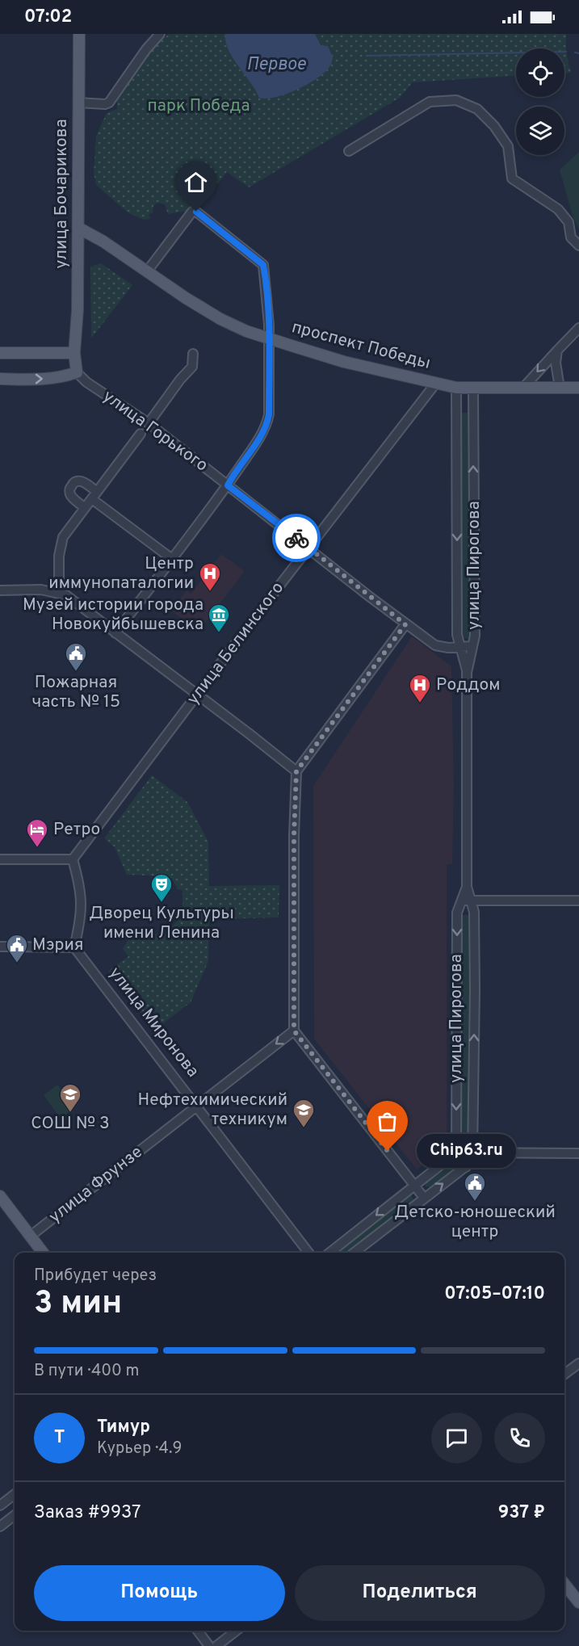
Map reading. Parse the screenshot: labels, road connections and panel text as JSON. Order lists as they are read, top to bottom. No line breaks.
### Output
{"streets":{"main road":["улица Бочарикова","проспект Победы"],"street":["улица Горького","улица Пирогова","улица Белинского","улица Миронова","улица Фрунзе"]},"crossings":[["улица Бочарикова","проспект Победы"],["улица Бочарикова","улица Горького"],["проспект Победы","улица Пирогова"],["проспект Победы","улица Белинского"],["улица Горького","улица Пирогова"],["улица Горького","улица Белинского"],["улица Миронова","улица Фрунзе"]],"one_way":["улица Фрунзе"],"water":["Первое"],"parks":["парк Победa"],"places":{"hospital":["Центр иммунопаталогии","Роддом"],"museum":["Музей истории города Новокуйбышевска"],"public building":["Пожарная часть № 15","Мэрия","Детско-юношеский центр"],"hotel":["Ретро"],"theatre":["Дворец Культуры имени Ленина"],"school or university":["СОШ № 3","Нефтехимический техникум"],"other":["Chip63.ru"]},"page":{"status":"07:02","bubble":"Chip63.ru","heading":["3 мин","Прибудет через","07:05–07:10"],"panel":["Тимур","Курьер · 4.9","Заказ #9937","937 ₽"],"bar":"В пути · 400 m","round":"Т","buttons":["Помощь","Поделиться"]}}
